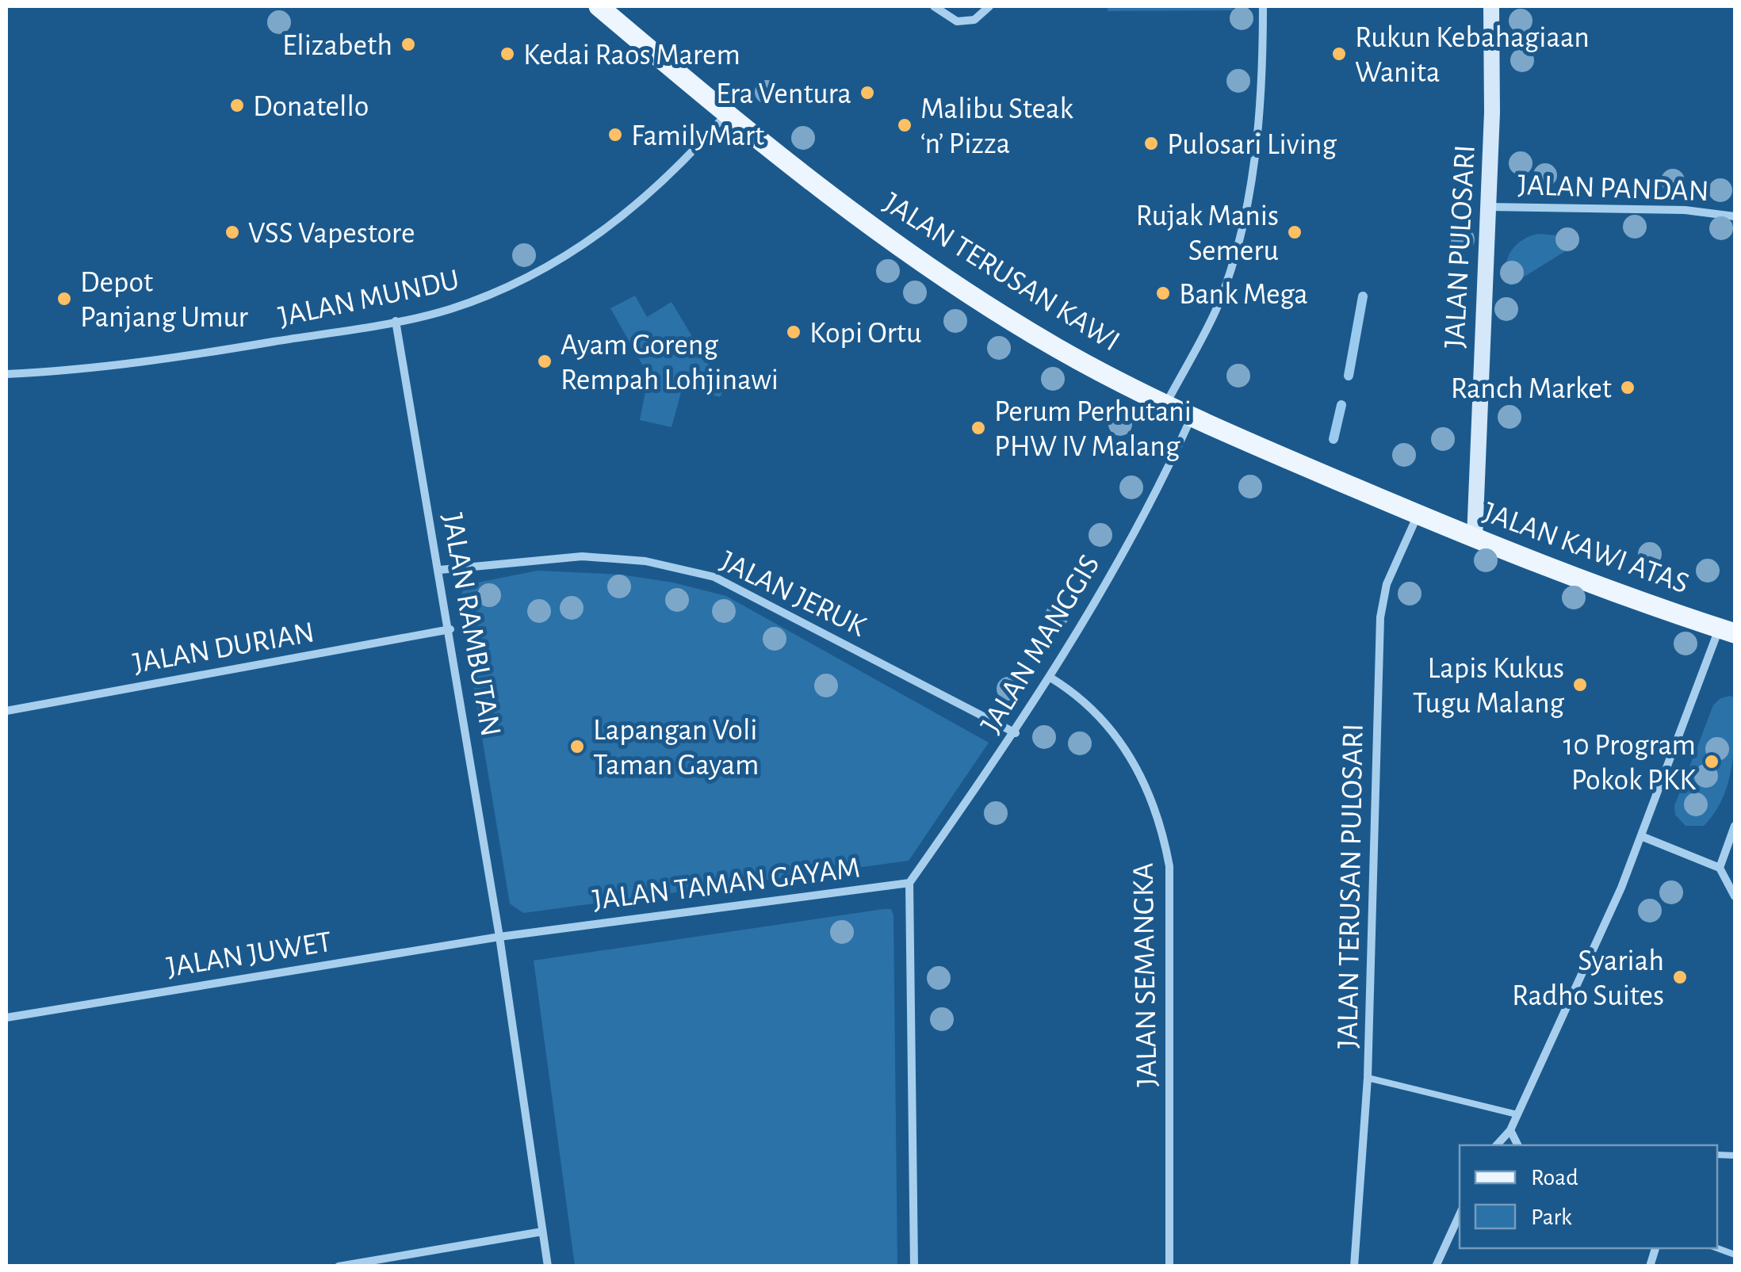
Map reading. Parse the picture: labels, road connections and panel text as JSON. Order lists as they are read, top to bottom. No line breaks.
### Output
{"streets":{"main road":["JALAN PULOSARI","JALAN TERUSAN KAWI","JALAN KAWI ATAS"],"street":["JALAN PANDAN","JALAN MUNDU","JALAN JERUK","JALAN RAMBUTAN","JALAN MANGGIS","JALAN DURIAN","JALAN TAMAN GAYAM","JALAN TERUSAN PULOSARI","JALAN JUWET","JALAN SEMANGKA"]},"crossings":[["JALAN PANDAN","JALAN PULOSARI"],["JALAN PULOSARI","JALAN KAWI ATAS"],["JALAN TERUSAN KAWI","JALAN MUNDU"],["JALAN TERUSAN KAWI","JALAN KAWI ATAS"],["JALAN TERUSAN KAWI","JALAN MANGGIS"],["JALAN TERUSAN KAWI","JALAN TERUSAN PULOSARI"],["JALAN MUNDU","JALAN RAMBUTAN"],["JALAN KAWI ATAS","JALAN TERUSAN PULOSARI"],["JALAN JERUK","JALAN RAMBUTAN"],["JALAN JERUK","JALAN MANGGIS"],["JALAN RAMBUTAN","JALAN DURIAN"],["JALAN RAMBUTAN","JALAN TAMAN GAYAM"],["JALAN RAMBUTAN","JALAN JUWET"],["JALAN MANGGIS","JALAN TAMAN GAYAM"],["JALAN MANGGIS","JALAN SEMANGKA"],["JALAN TAMAN GAYAM","JALAN JUWET"]],"places":["Elizabeth","Kedai Raos Marem","Rukun Kebahagiaan Wanita","Era Ventura","Donatello","Malibu Steak ‘n’ Pizza","FamilyMart","Pulosari Living","VSS Vapestore","Rujak Manis Semeru","Bank Mega","Depot Panjang Umur","Kopi Ortu","Ayam Goreng Rempah Lohjinawi","Ranch Market","Perum Perhutani PHW IV Malang","Lapis Kukus Tugu Malang","Lapangan Voli Taman Gayam","10 Program Pokok PKK","Syariah Radho Suites"],"legend":["Road","Park"]}
